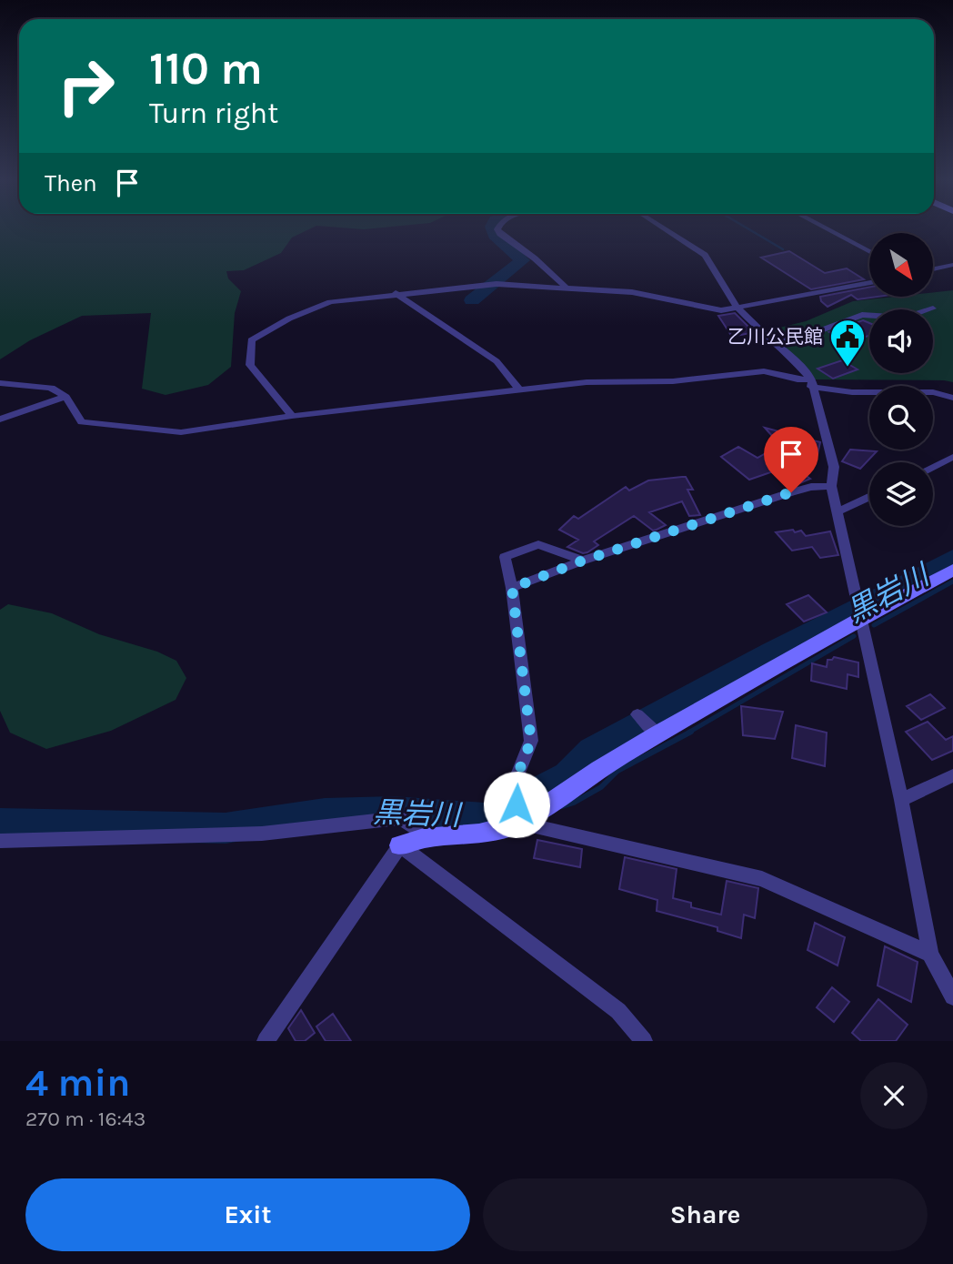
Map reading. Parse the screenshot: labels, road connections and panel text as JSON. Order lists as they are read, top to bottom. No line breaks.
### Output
{"water":["黒岩川"],"places":{"public building":["乙川公民館"]},"north":"bottom right","page":{"turn":["110 m","Turn right"],"then":"Then","heading":["4 min","270 m · 16:43"],"buttons":["Exit","Share"]}}
